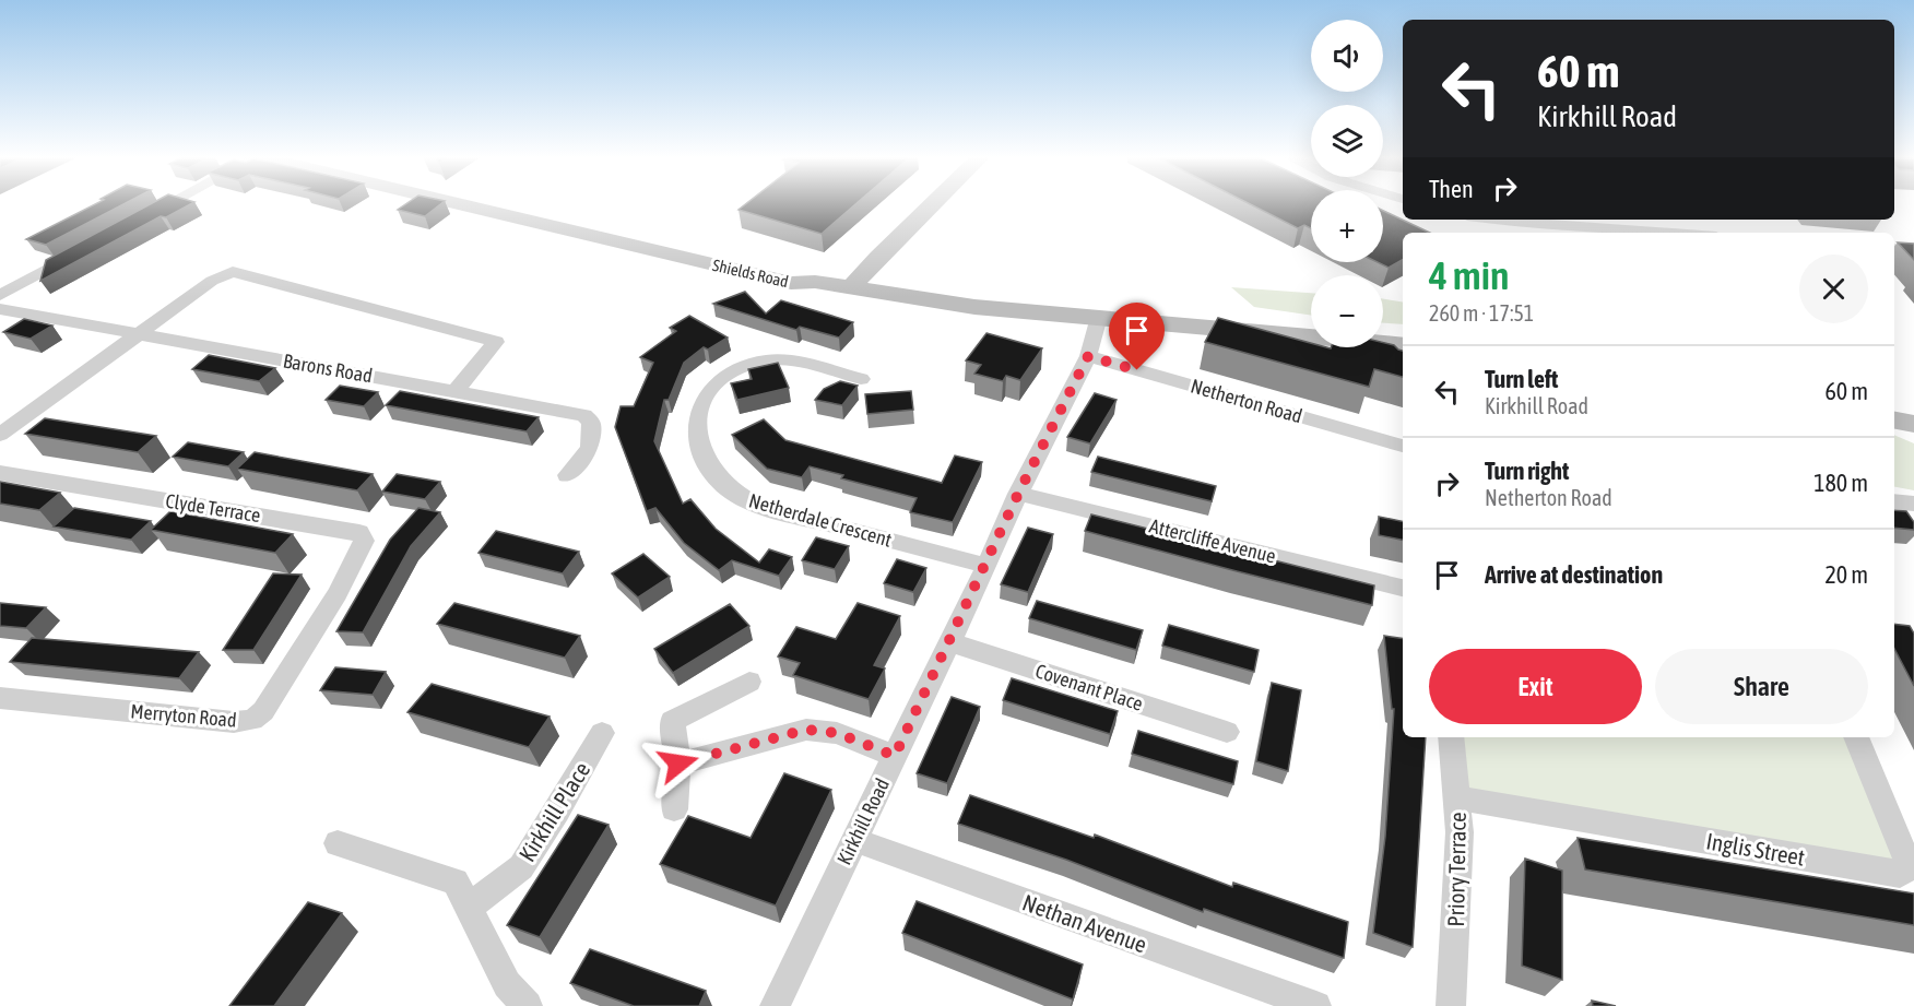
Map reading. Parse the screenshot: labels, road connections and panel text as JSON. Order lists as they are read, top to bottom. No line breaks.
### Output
{"streets":{"main road":["Shields Road"],"street":["Barons Road","Netherton Road","Clyde Terrace","Netherdale Crescent","Attercliffe Avenue","Covenant Place","Merryton Road","Kirkhill Place","Kirkhill Road","Inglis Street","Priory Terrace","Nethan Avenue"]},"crossings":[["Netherton Road","Kirkhill Road"],["Clyde Terrace","Merryton Road"],["Netherdale Crescent","Kirkhill Road"],["Attercliffe Avenue","Kirkhill Road"],["Covenant Place","Kirkhill Road"],["Kirkhill Road","Nethan Avenue"],["Inglis Street","Priory Terrace"]],"page":{"map_buttons":["+","−"],"turn":["60 m","Kirkhill Road"],"then":"Then","heading":["4 min","260 m · 17:51"],"list":[{"name":"Turn left","note":"Kirkhill Road","value":"60 m"},{"name":"Turn right","note":"Netherton Road","value":"180 m"},{"name":"Arrive at destination","value":"20 m"}],"buttons":["Exit","Share"]}}
